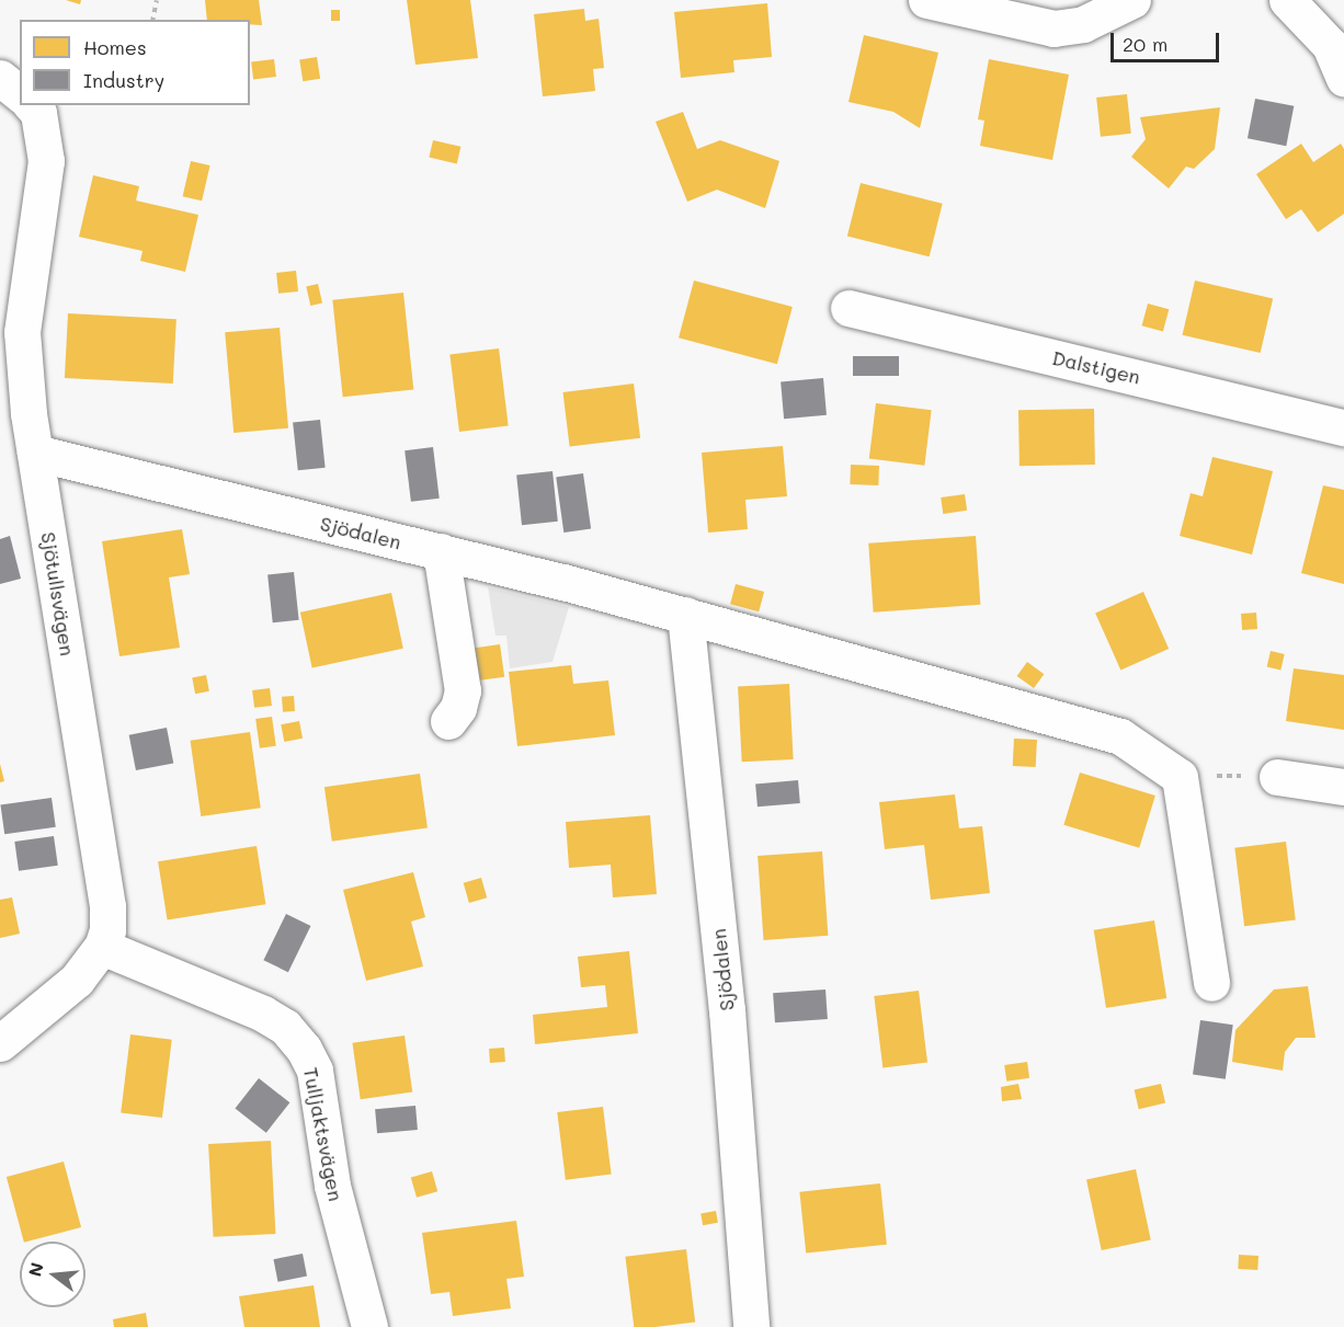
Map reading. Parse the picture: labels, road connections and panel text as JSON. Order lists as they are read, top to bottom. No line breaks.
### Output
{"streets":{"street":["Dalstigen","Sjödalen","Sjötullsvägen","Tulljaktsvägen"]},"crossings":[["Sjödalen","Sjötullsvägen"],["Sjötullsvägen","Tulljaktsvägen"]],"legend":["Homes","Industry"],"scale_bar":"20 m","north":"left"}
